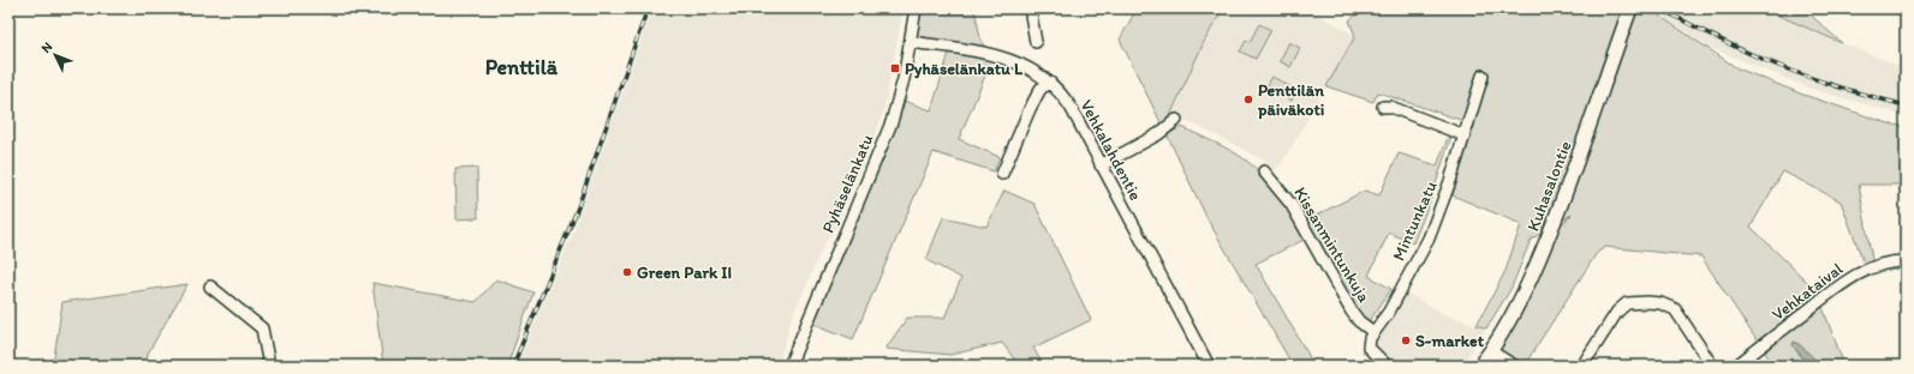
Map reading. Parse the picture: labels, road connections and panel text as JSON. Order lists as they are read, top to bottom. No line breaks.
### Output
{"streets":{"main road":["Kuhasalontie"],"street":["Vehkalahdentie","Pyhäselänkatu","Mintunkatu","Kissanmintunkuja","Vehkataival"]},"crossings":[["Vehkalahdentie","Pyhäselänkatu"],["Mintunkatu","Kissanmintunkuja"]],"districts":["Penttilä"],"places":{"transit":["Pyhäselänkatu L"],"other":["Penttilän päiväkoti","Green Park II","S-market"]},"north":"top left"}
